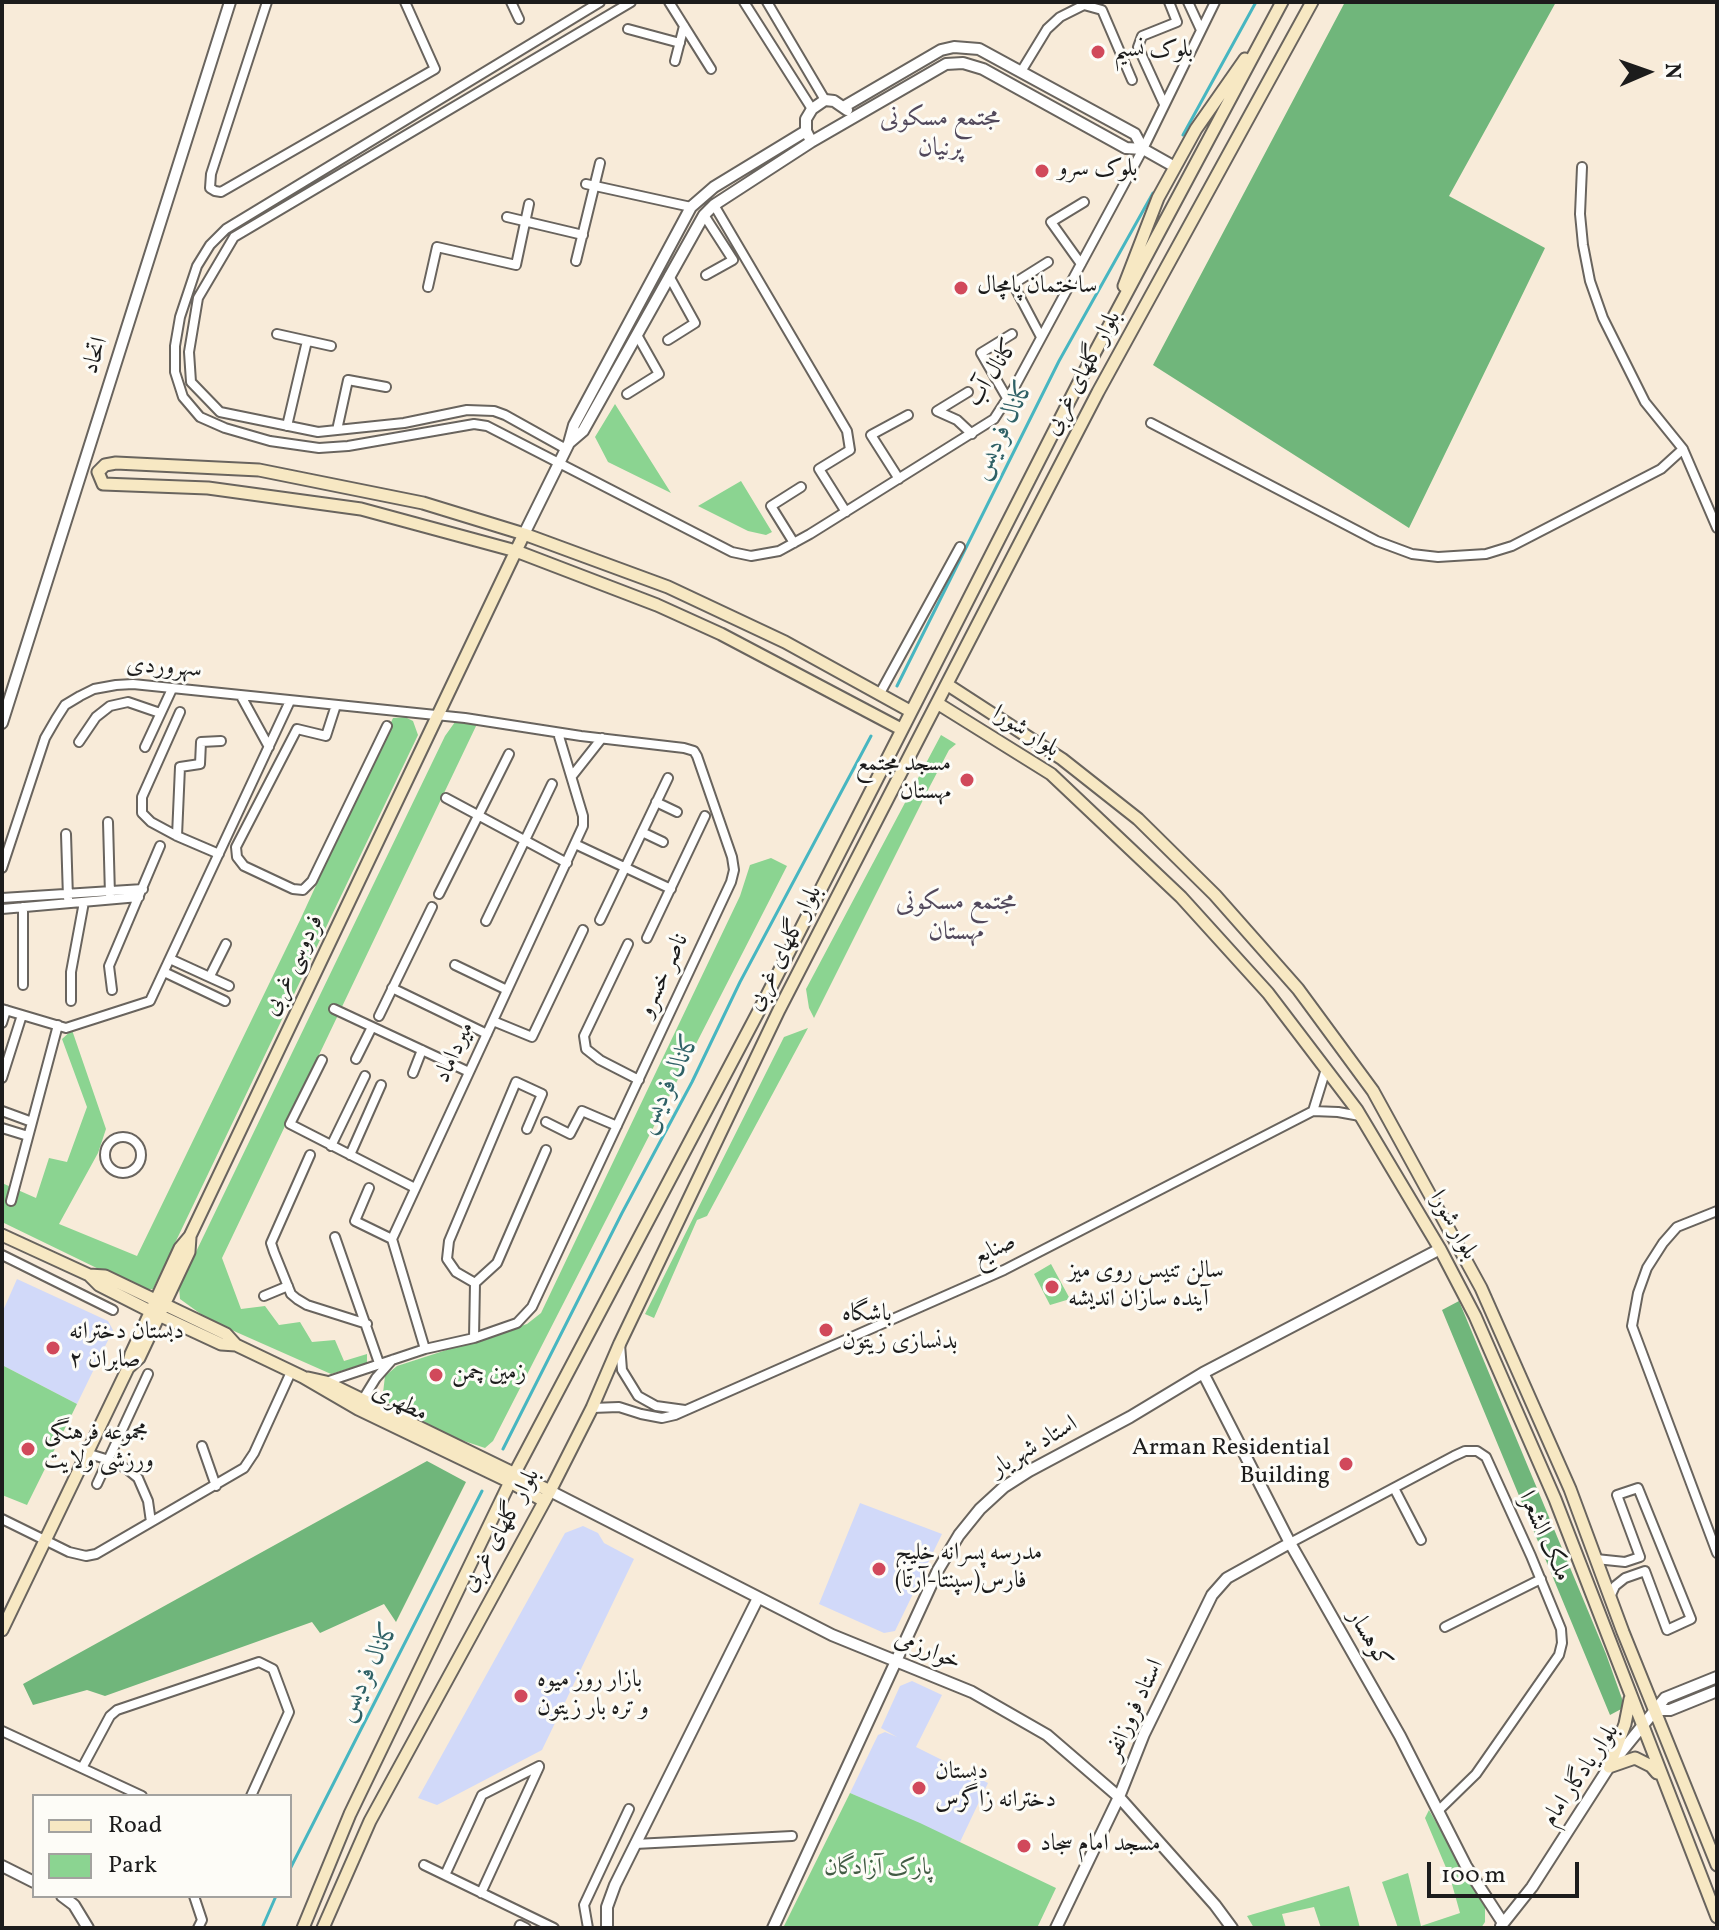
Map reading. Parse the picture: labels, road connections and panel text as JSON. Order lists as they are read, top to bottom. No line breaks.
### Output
{"streets":{"main road":["بلوار گلهای غربی","بلوار شورا","فردوسی غربی","مطهری"],"street":["اتحاد","کانال آب","سهروردی","ناصر خسرو","میرداماد","صنایع","استاد شهریار","ملک الشعرا","کوهسار","خوارزمی","استاد فروزانفر","بلوار یادگار امام"]},"crossings":[["بلوار گلهای غربی","بلوار شورا"],["بلوار گلهای غربی","صنایع"],["بلوار گلهای غربی","مطهری"],["بلوار گلهای غربی","خوارزمی"],["سهروردی","فردوسی غربی"],["سهروردی","ناصر خسرو"],["بلوار شورا","استاد شهریار"],["بلوار شورا","بلوار یادگار امام"],["فردوسی غربی","ناصر خسرو"],["فردوسی غربی","مطهری"],["ناصر خسرو","میرداماد"],["ناصر خسرو","مطهری"],["مطهری","خوارزمی"],["استاد شهریار","کوهسار"],["استاد شهریار","خوارزمی"],["ملک الشعرا","کوهسار"],["ملک الشعرا","استاد فروزانفر"],["کوهسار","استاد فروزانفر"],["کوهسار","بلوار یادگار امام"],["خوارزمی","استاد فروزانفر"]],"districts":["مجتمع مسکونی پرنیان","مجتمع مسکونی مهستان"],"water":["کانال فردیس"],"parks":["پارک آزادگان"],"places":["بلوک نسیم","بلوک سرو","ساختمان پامچال","مسجد مجتمع مهستان","سالن تنیس روی میز آینده سازان اندیشه","باشگاه بدنسازی زیتون","دبستان دخترانه صابران ۲","زمین چمن","مجموعه فرهنگی ورزشی ولایت","Arman Residential Building","مدرسه پسرانه خلیج فارس(سپنتا-آرتا)","بازار روز میوه و تره بار زیتون","دبستان دخترانه زاگرس","مسجد امام سجاد"],"legend":["Road","Park"],"scale_bar":"100 m","north":"right"}
